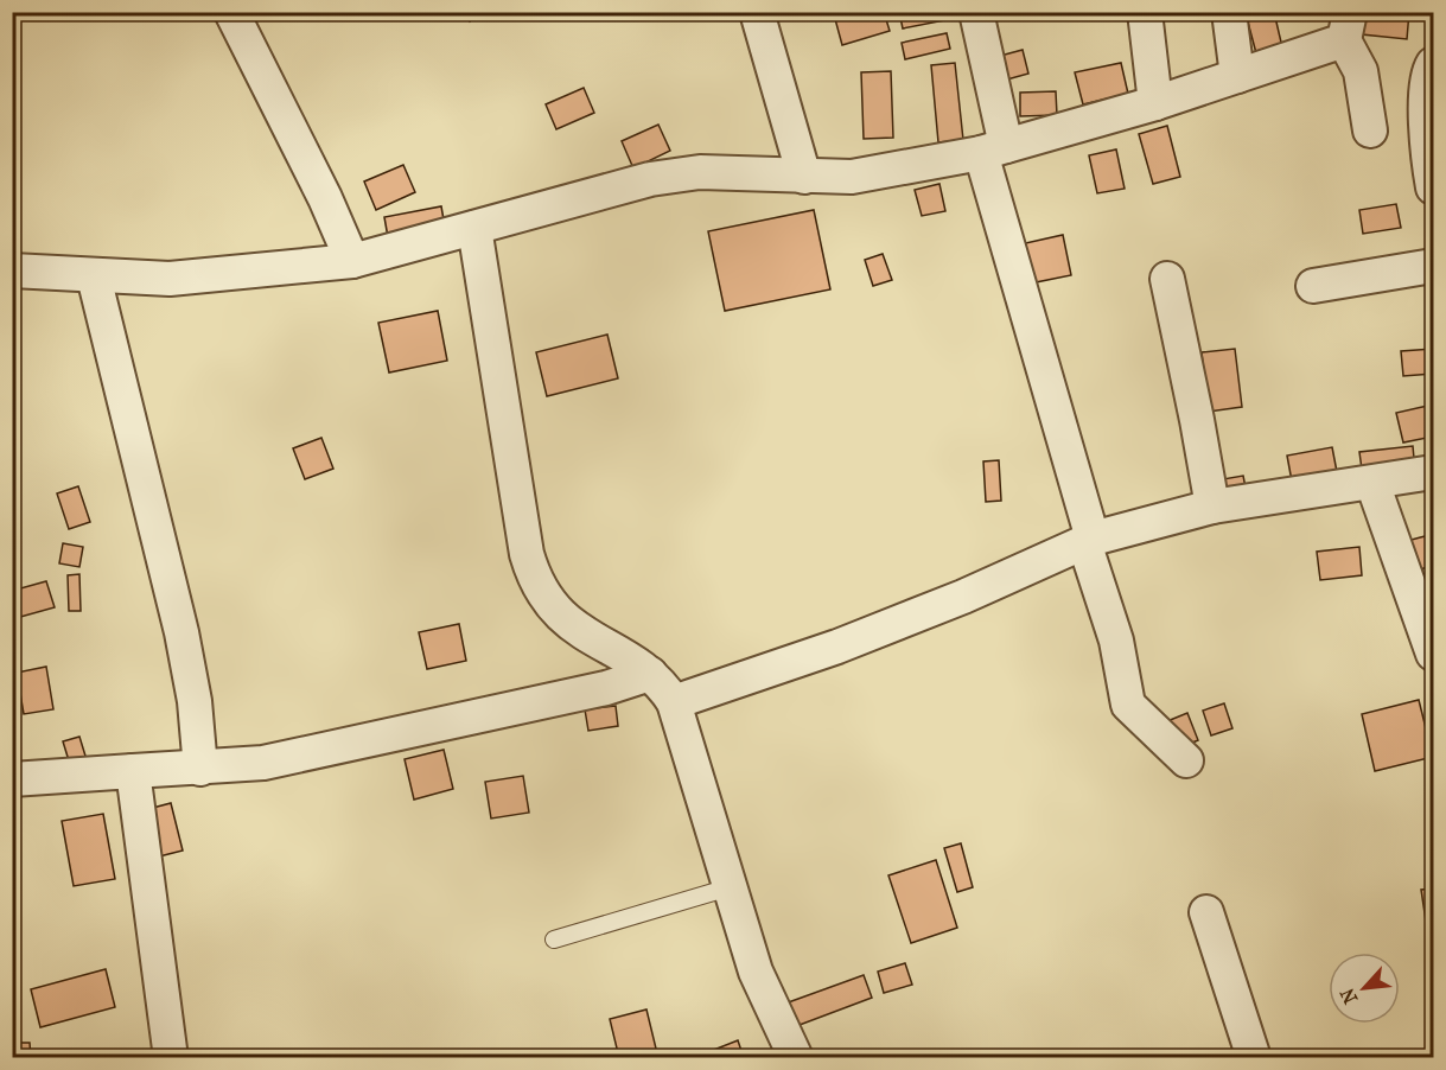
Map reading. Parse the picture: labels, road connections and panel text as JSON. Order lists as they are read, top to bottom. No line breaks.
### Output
{"north":"bottom left"}
